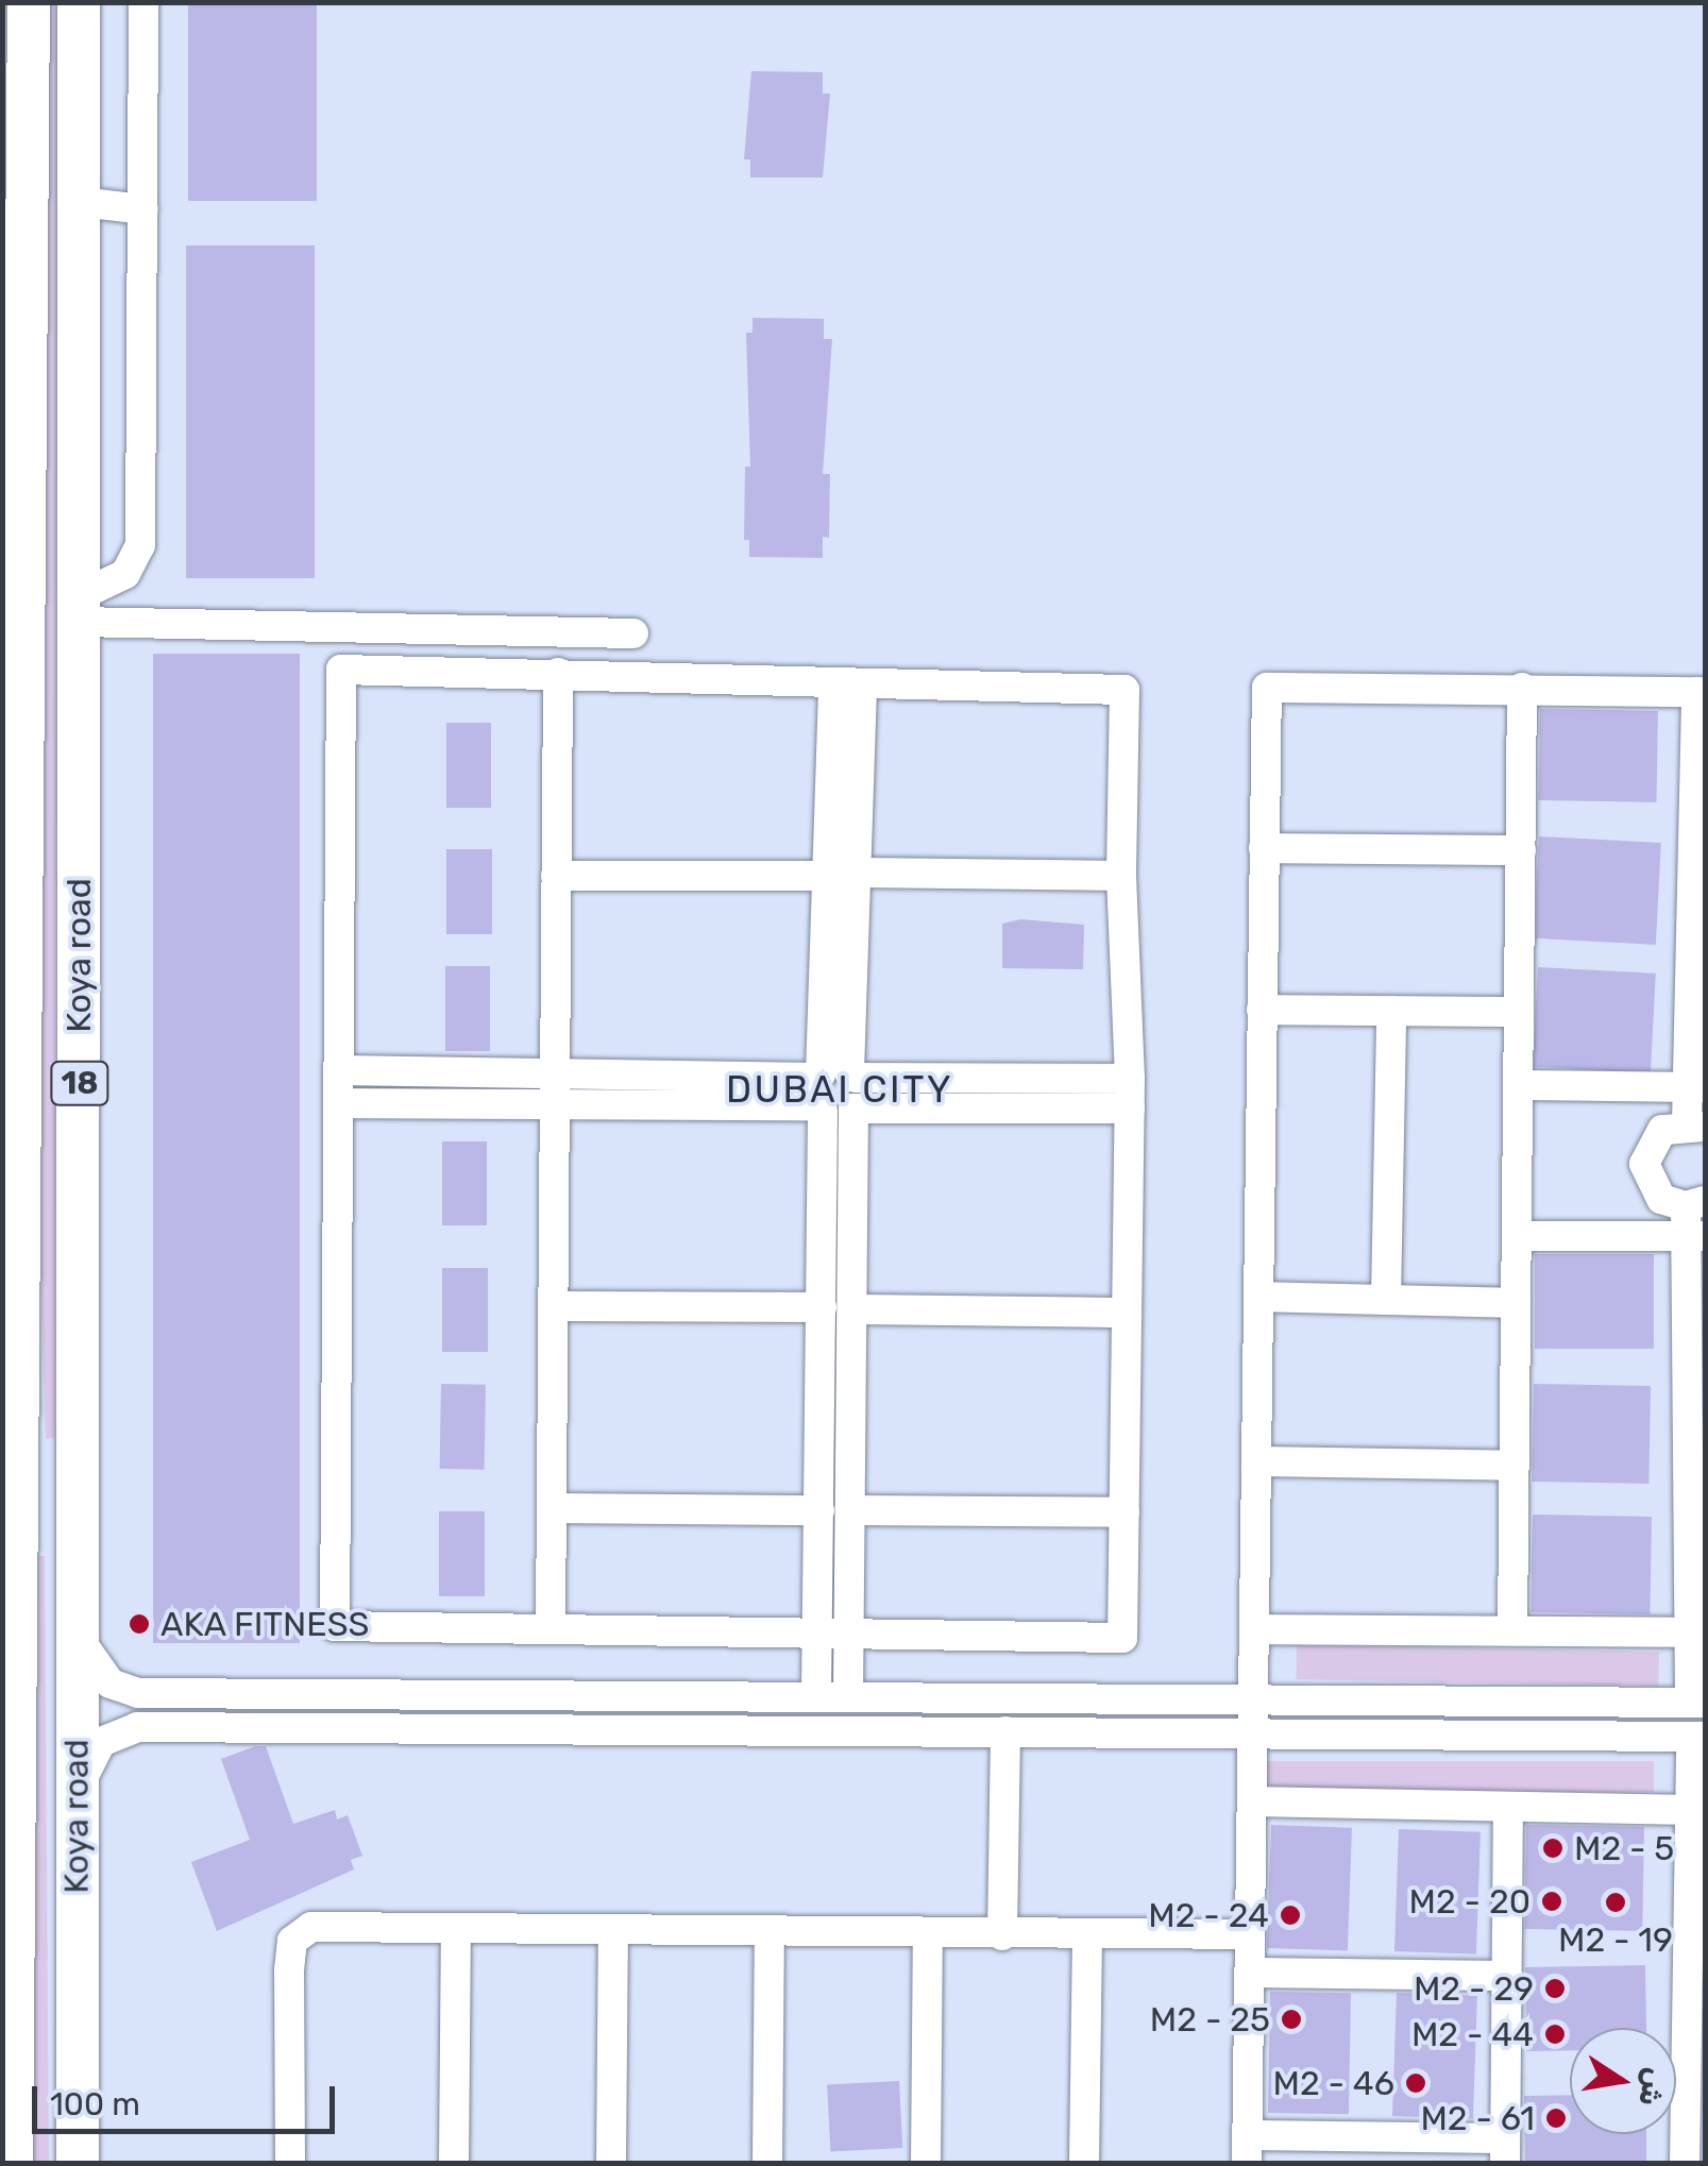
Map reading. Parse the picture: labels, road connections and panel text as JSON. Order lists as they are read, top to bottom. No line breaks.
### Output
{"streets":{"highway":["Koya road","18"]},"districts":["DUBAI CITY"],"places":["AKA FITNESS","M2 - 5","M2 - 20","M2 - 19","M2 - 24","M2 - 29","M2 - 25","M2 - 44","M2 - 46","M2 - 61"],"scale_bar":"100 m","north":"right"}
